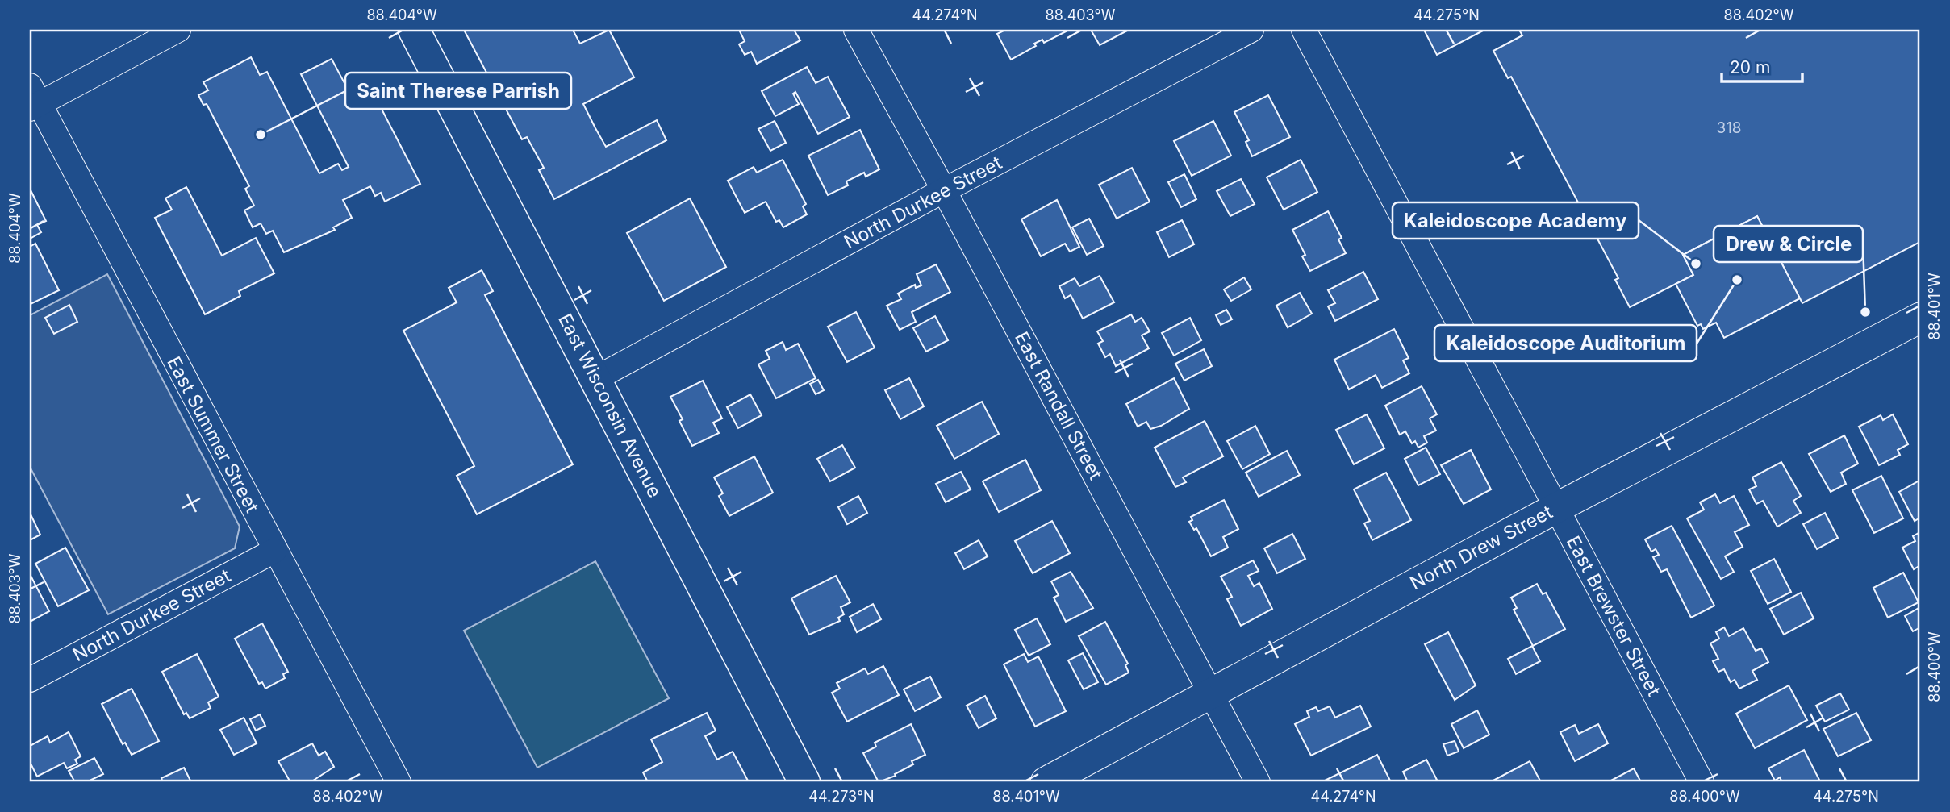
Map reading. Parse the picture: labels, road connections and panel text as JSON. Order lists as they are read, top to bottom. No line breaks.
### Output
{"streets":{"main road":["East Wisconsin Avenue"],"street":["North Durkee Street","East Randall Street","East Summer Street","North Drew Street","East Brewster Street"]},"crossings":[["North Durkee Street","East Wisconsin Avenue"],["North Durkee Street","East Randall Street"],["North Durkee Street","East Summer Street"],["East Randall Street","North Drew Street"],["North Drew Street","East Brewster Street"]],"places":["Saint Therese Parrish","Kaleidoscope Academy","Kaleidoscope Auditorium","Drew & Circle"],"house_numbers":["318"],"scale_bar":"20 m","coordinates":["88.404°W","44.274°N","88.403°W","44.275°N","88.402°W","88.401°W","88.400°W","44.273°N"]}
